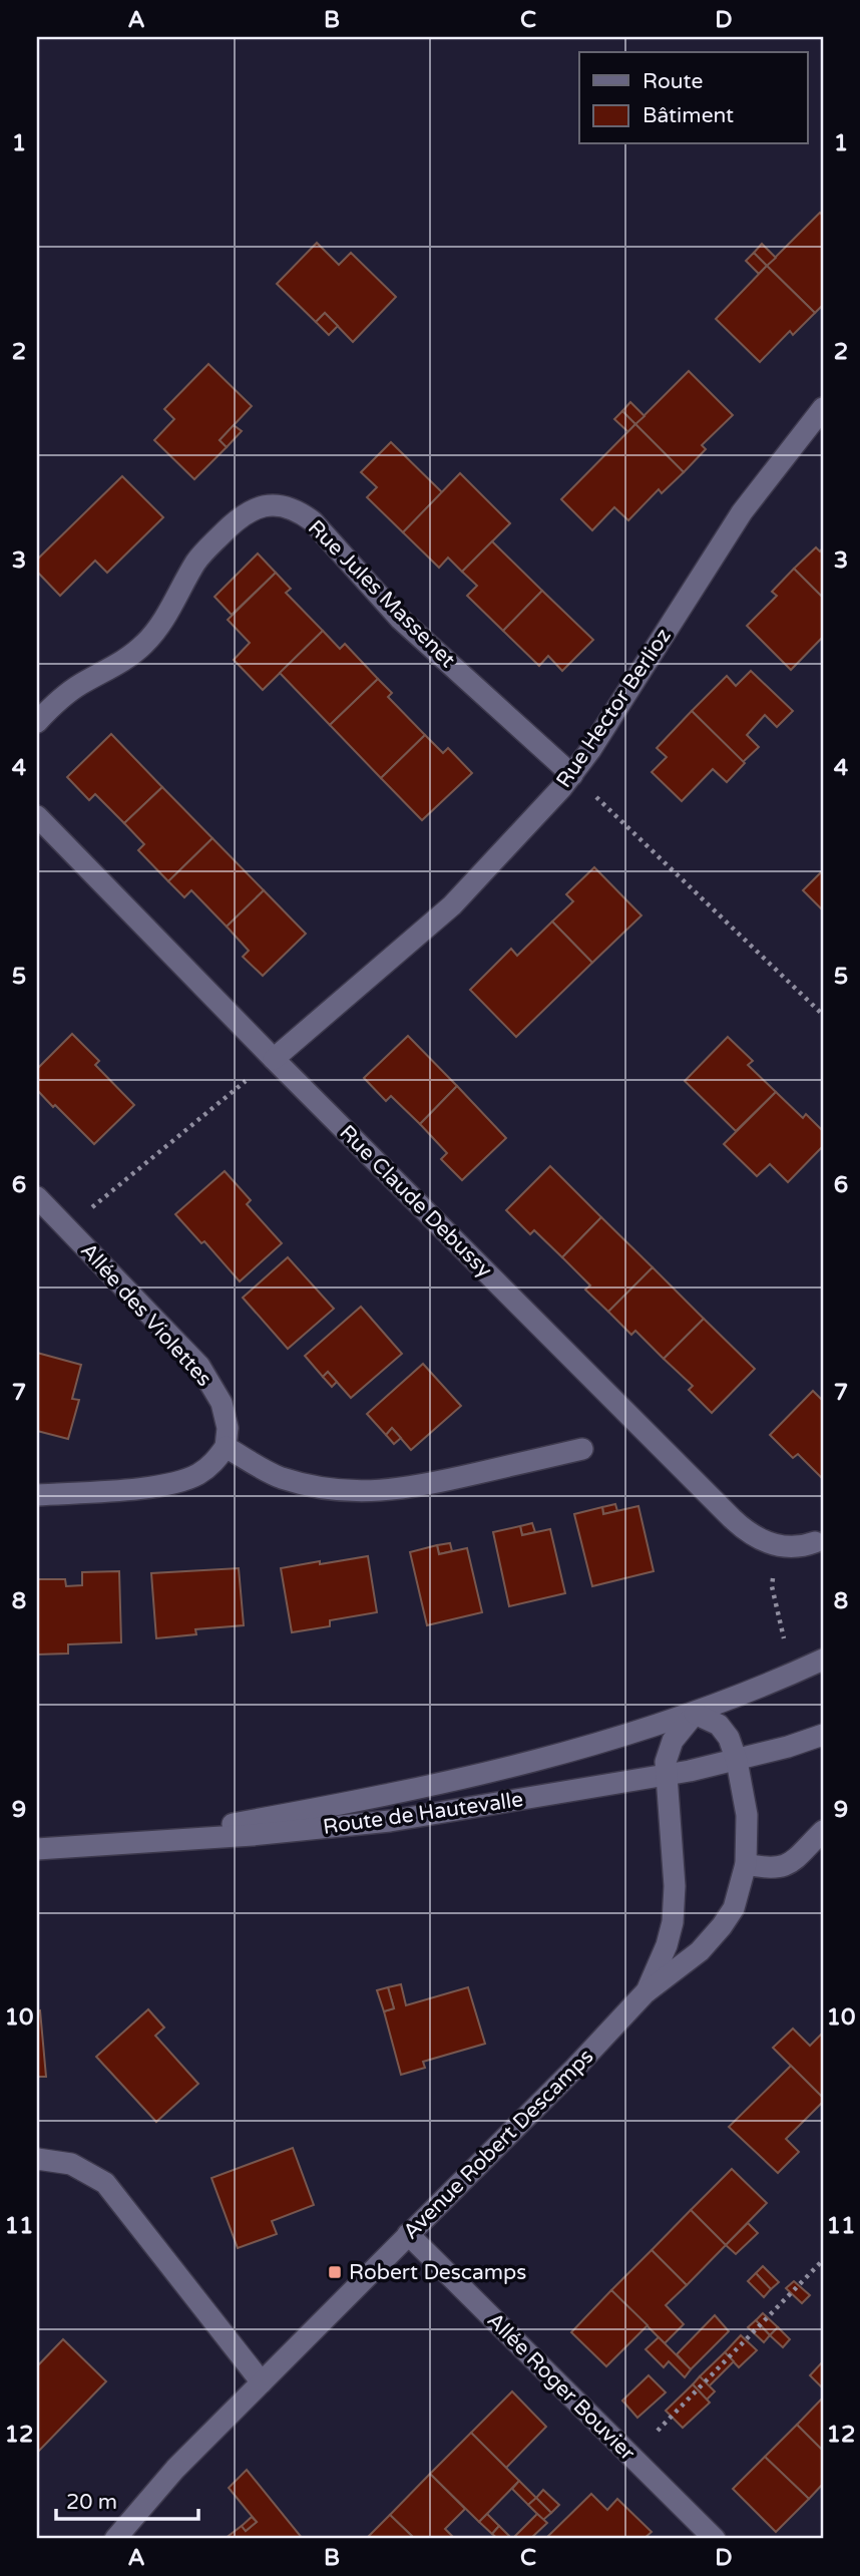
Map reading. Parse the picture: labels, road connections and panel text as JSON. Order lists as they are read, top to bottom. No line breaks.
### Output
{"streets":{"street":["Rue Jules Massenet","Rue Hector Berlioz","Rue Claude Debussy","Allée des Violettes","Route de Hautevalle","Avenue Robert Descamps","Allée Roger Bouvier"]},"crossings":[["Rue Jules Massenet","Rue Hector Berlioz"],["Rue Hector Berlioz","Rue Claude Debussy"],["Route de Hautevalle","Avenue Robert Descamps"],["Avenue Robert Descamps","Allée Roger Bouvier"]],"places":{"transit":["Robert Descamps"]},"legend":["Route","Bâtiment"],"scale_bar":"20 m","grid":{"columns":["A","B","C","D"],"rows":["1","2","3","4","5","6","7","8","9","10","11","12"]}}
